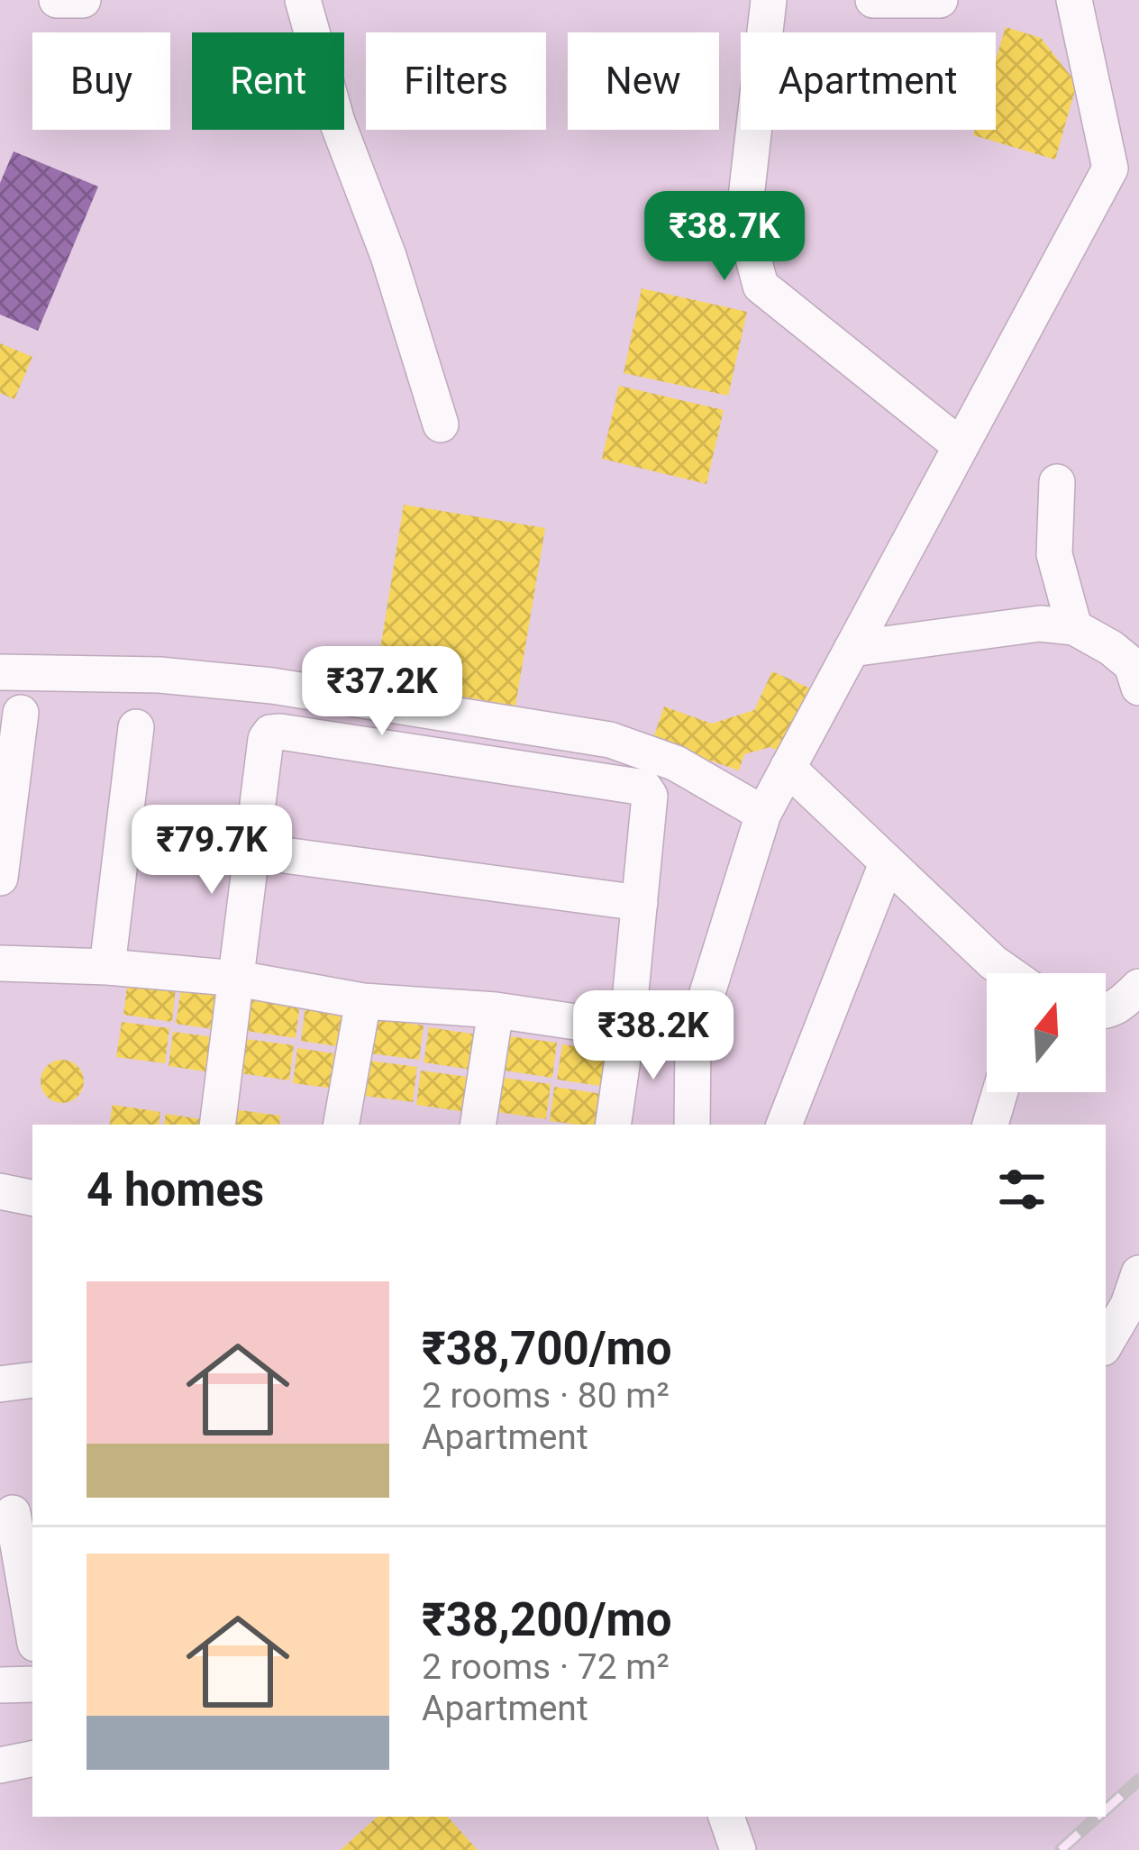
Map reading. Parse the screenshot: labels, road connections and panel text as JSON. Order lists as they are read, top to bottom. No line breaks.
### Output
{"north":"top","page":{"chip":["Buy","Rent","Filters","New","Apartment"],"price":["₹38.7K","₹37.2K","₹79.7K","₹38.2K"],"heading":"4 homes","list":[{"name":"₹38,700/mo","note":"2 rooms · 80 m² · Apartment"},{"name":"₹38,200/mo","note":"2 rooms · 72 m² · Apartment"}]}}
